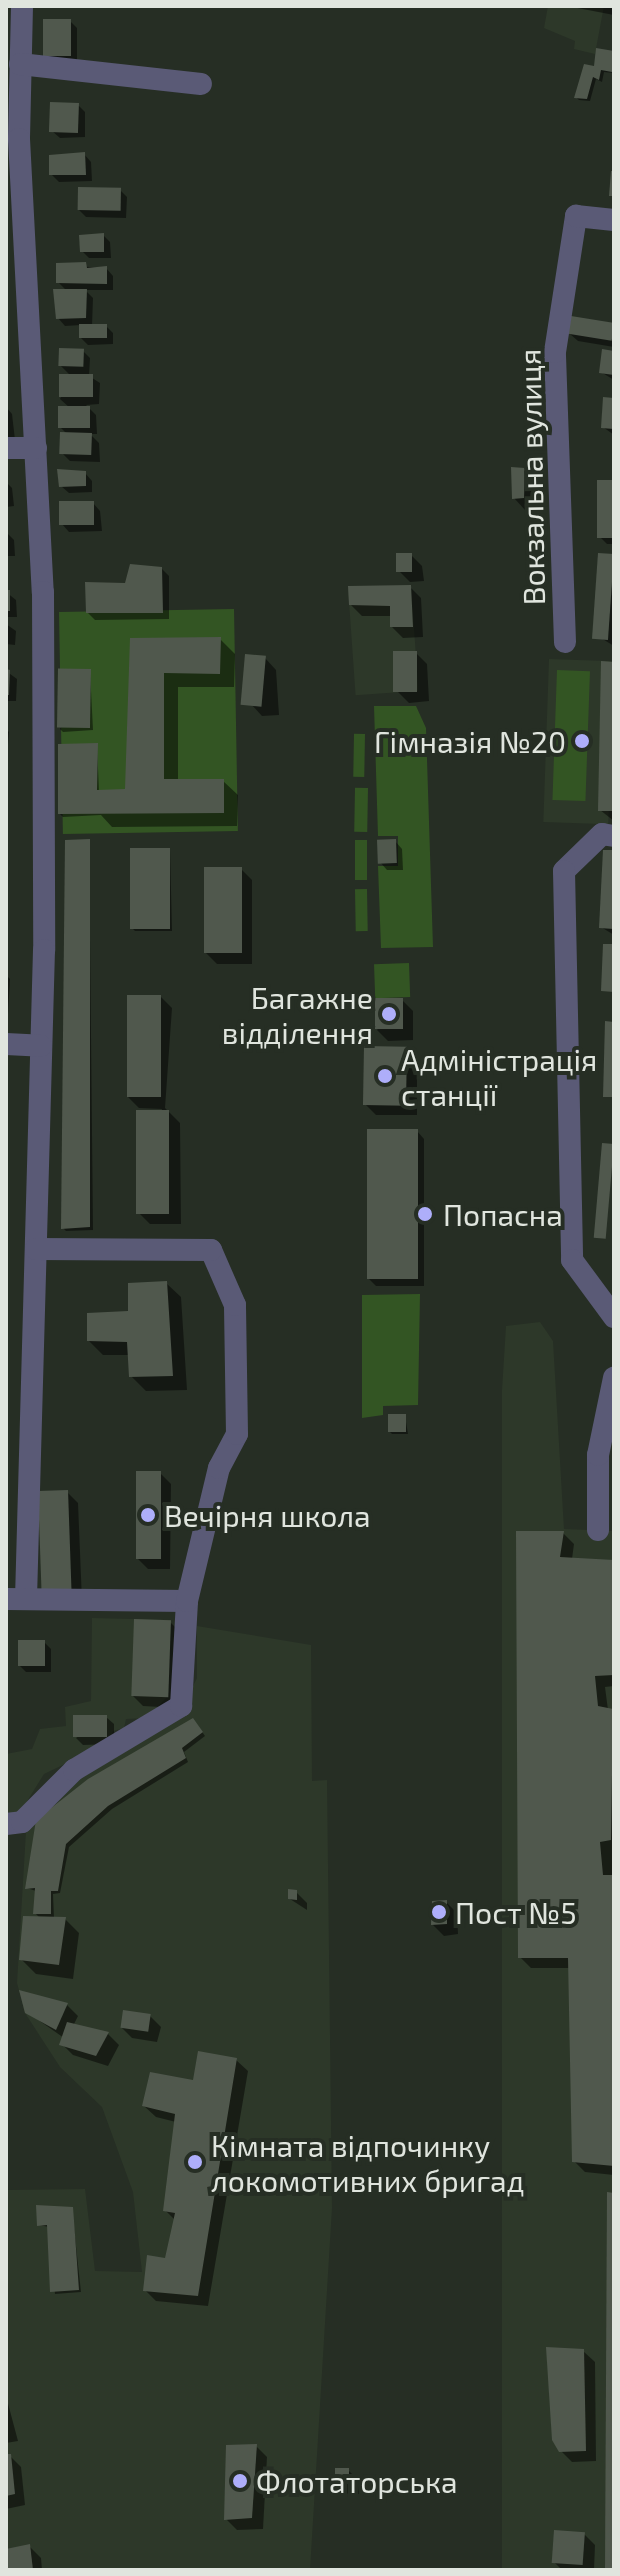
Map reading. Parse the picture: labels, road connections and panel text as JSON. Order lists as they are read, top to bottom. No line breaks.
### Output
{"streets":{"street":["Вокзальна вулиця"]},"places":["Гімназія №20","Багажне відділення","Адміністрація станції","Попасна","Вечірня школа","Пост №5","Кімната відпочинку локомотивних бригад","Флотаторська"]}
